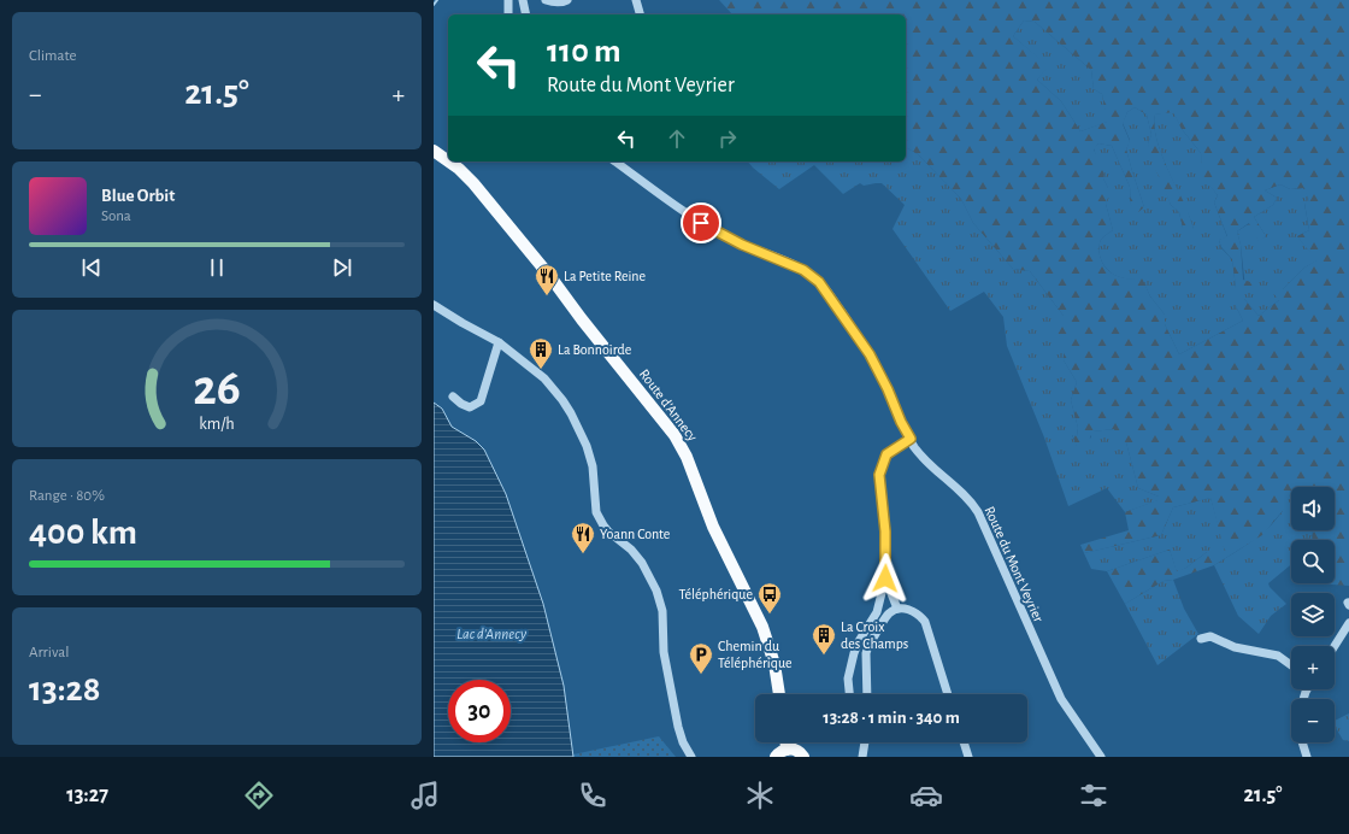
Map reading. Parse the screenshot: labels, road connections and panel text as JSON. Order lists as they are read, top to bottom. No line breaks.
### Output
{"streets":{"main road":["Route d'Annecy"],"street":["Route du Mont Veyrier"]},"water":["Lac d'Annecy"],"places":{"restaurant":["La Petite Reine","Yoann Conte"],"building":["La Bonnoirde","La Croix des Champs"],"bus stop":["Téléphérique"],"parking":["Chemin du Téléphérique"]},"page":{"tile":["Climate",["Range · 80%","400 km"],["Arrival","13:28"]],"turn":["110 m","Route du Mont Veyrier"],"heat":["−","21.5°","+"],"song":["Blue Orbit","Sona"],"map_buttons":["+","−"],"limit":"30","trip":"13:28 · 1 min · 340 m","tabs":["13:27","21.5°"],"gauge":["26","km/h"]}}
